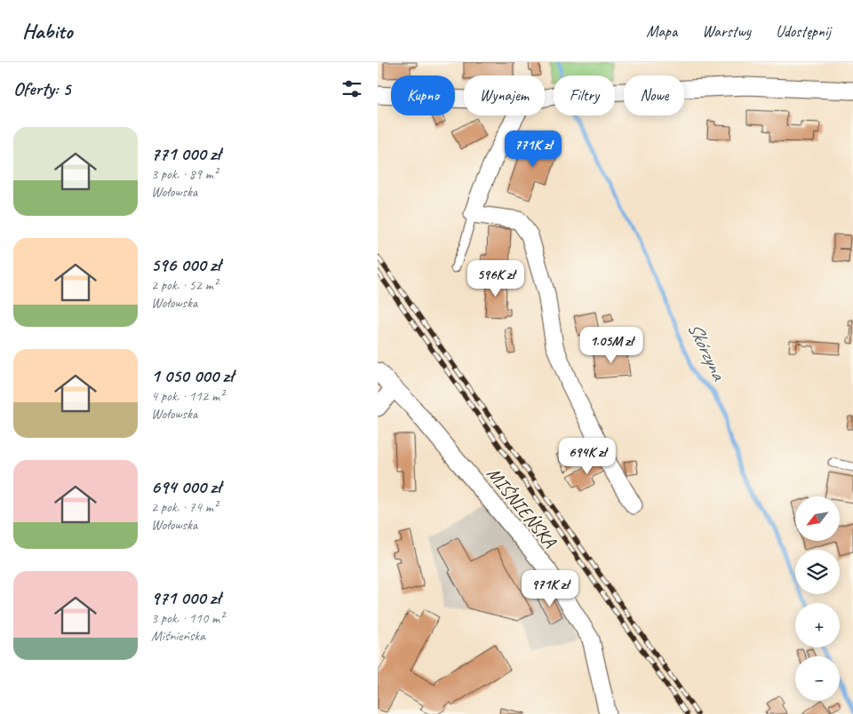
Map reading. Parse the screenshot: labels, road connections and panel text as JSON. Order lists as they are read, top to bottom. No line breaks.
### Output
{"streets":{"street":["MIŚNIEŃSKA"]},"water":["Skórzyna"],"north":"bottom left","page":{"header":"Habito","nav":["Mapa","Warstwy","Udostępnij"],"heading":"Oferty: 5","chip":["Kupno","Wynajem","Filtry","Nowe"],"list":[{"name":"771 000 zł","note":"3 pok. · 89 m² · Wołowska"},{"name":"596 000 zł","note":"2 pok. · 52 m² · Wołowska"},{"name":"1 050 000 zł","note":"4 pok. · 112 m² · Wołowska"},{"name":"694 000 zł","note":"2 pok. · 74 m² · Wołowska"},{"name":"971 000 zł","note":"3 pok. · 110 m² · Miśnieńska"}],"price":["771K zł","596K zł","1.05M zł","694K zł","971K zł"],"map_buttons":["+","−"]}}
